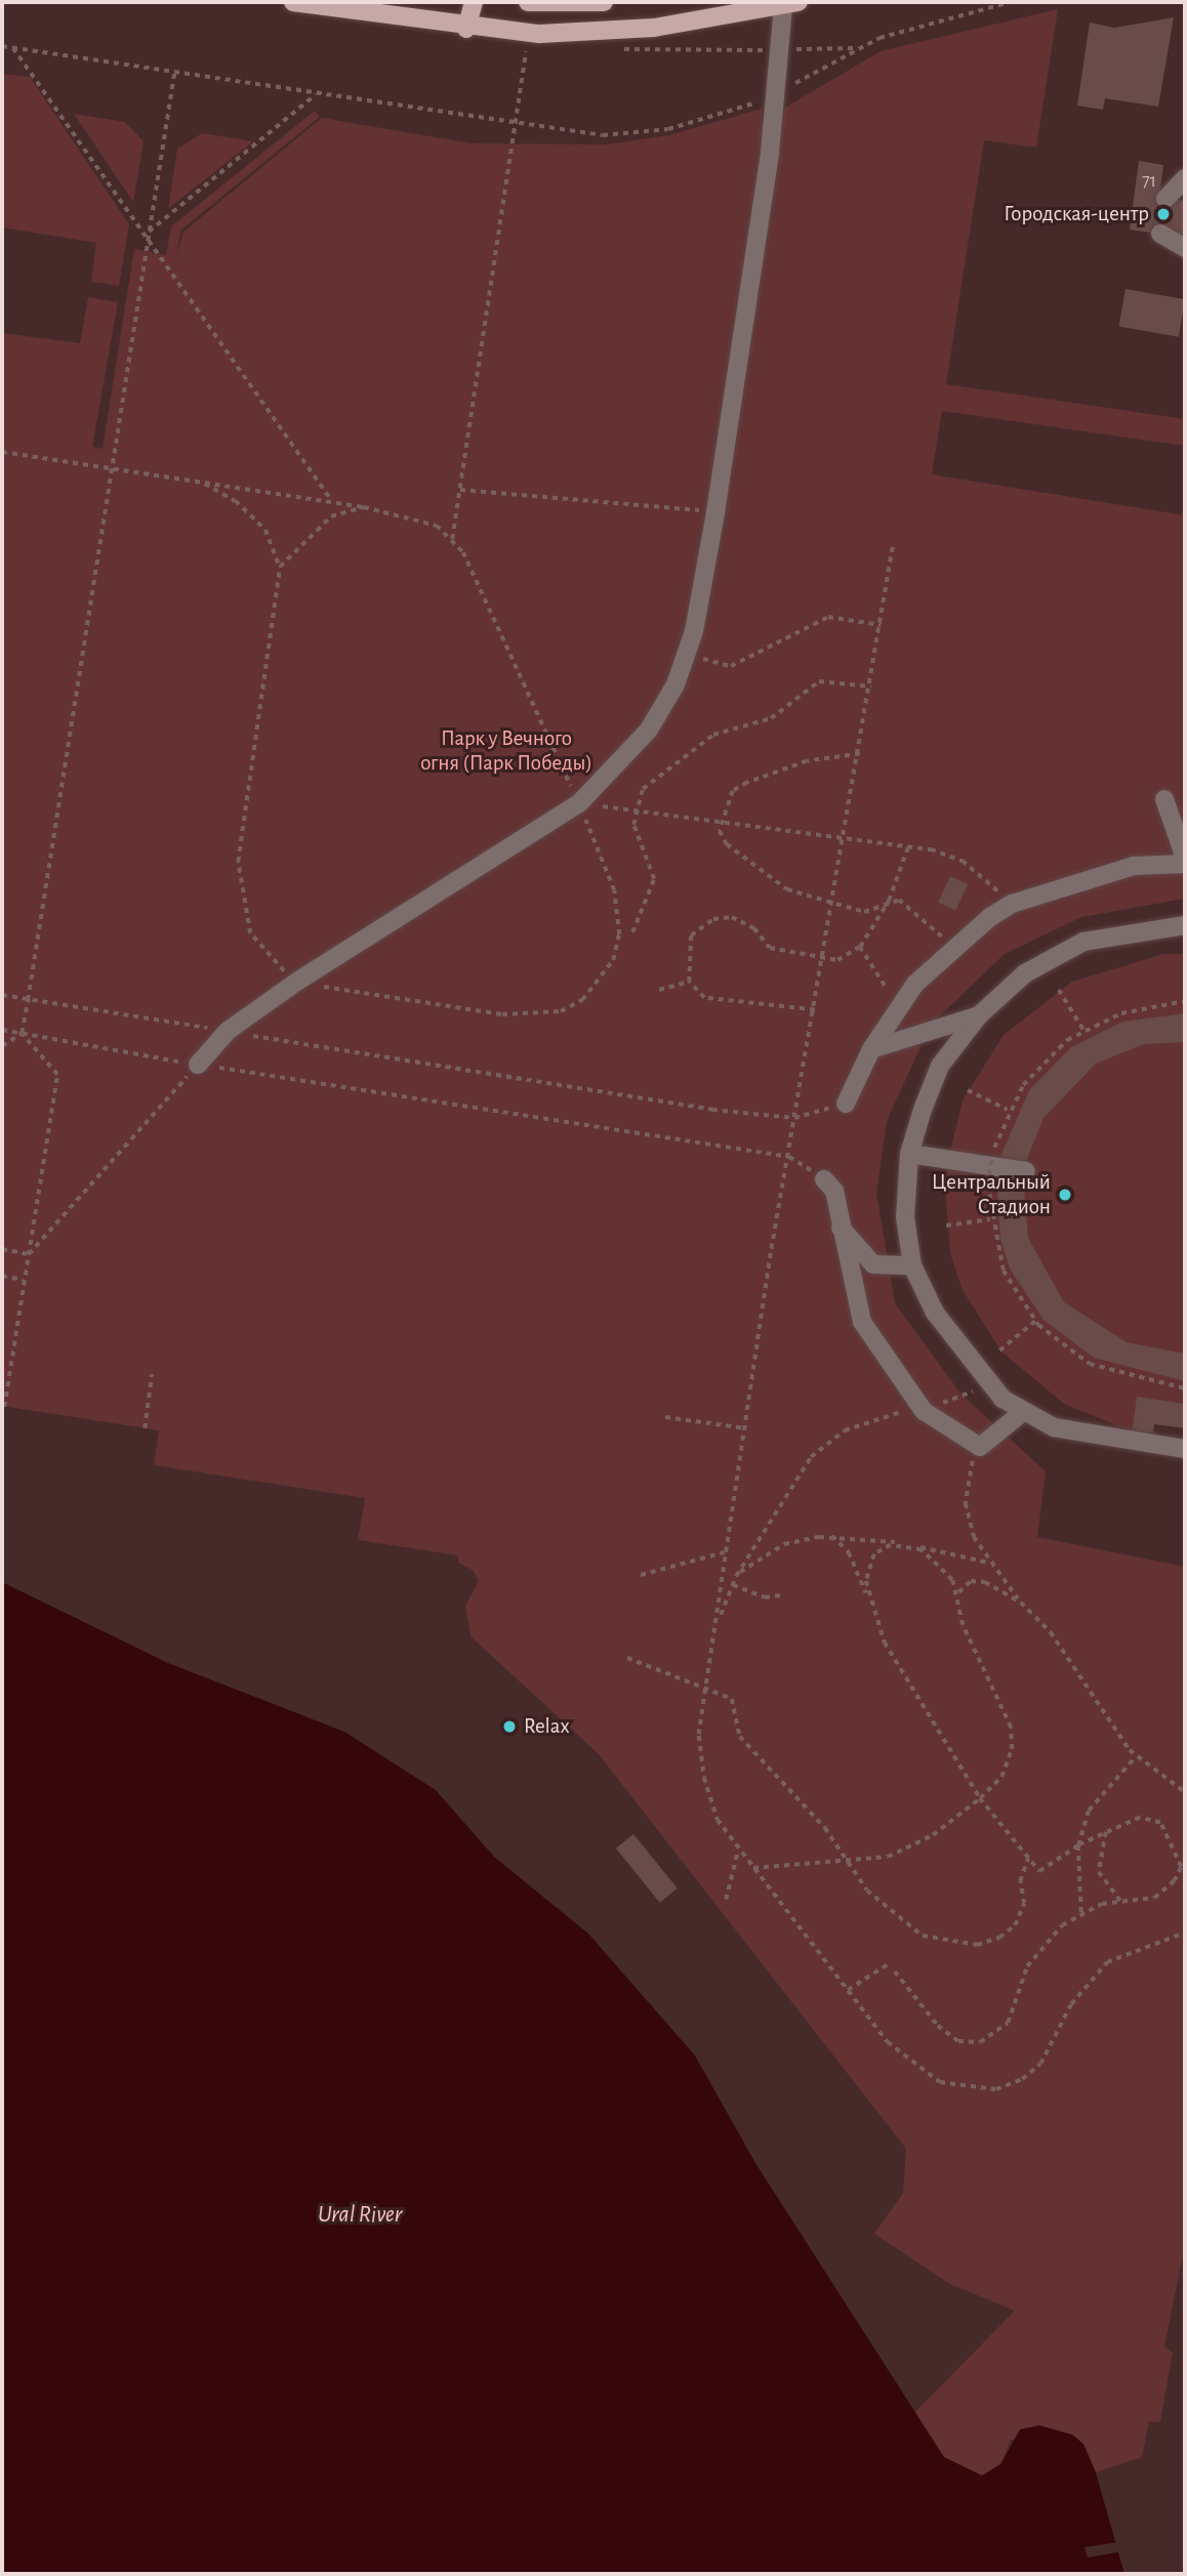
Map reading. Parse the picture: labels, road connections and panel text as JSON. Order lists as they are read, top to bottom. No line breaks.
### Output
{"water":["Ural River"],"parks":["Парк у Вечного огня (Парк Победы)"],"places":["Городская-центр","Центральный Стадион","Relax"],"house_numbers":["71"]}
